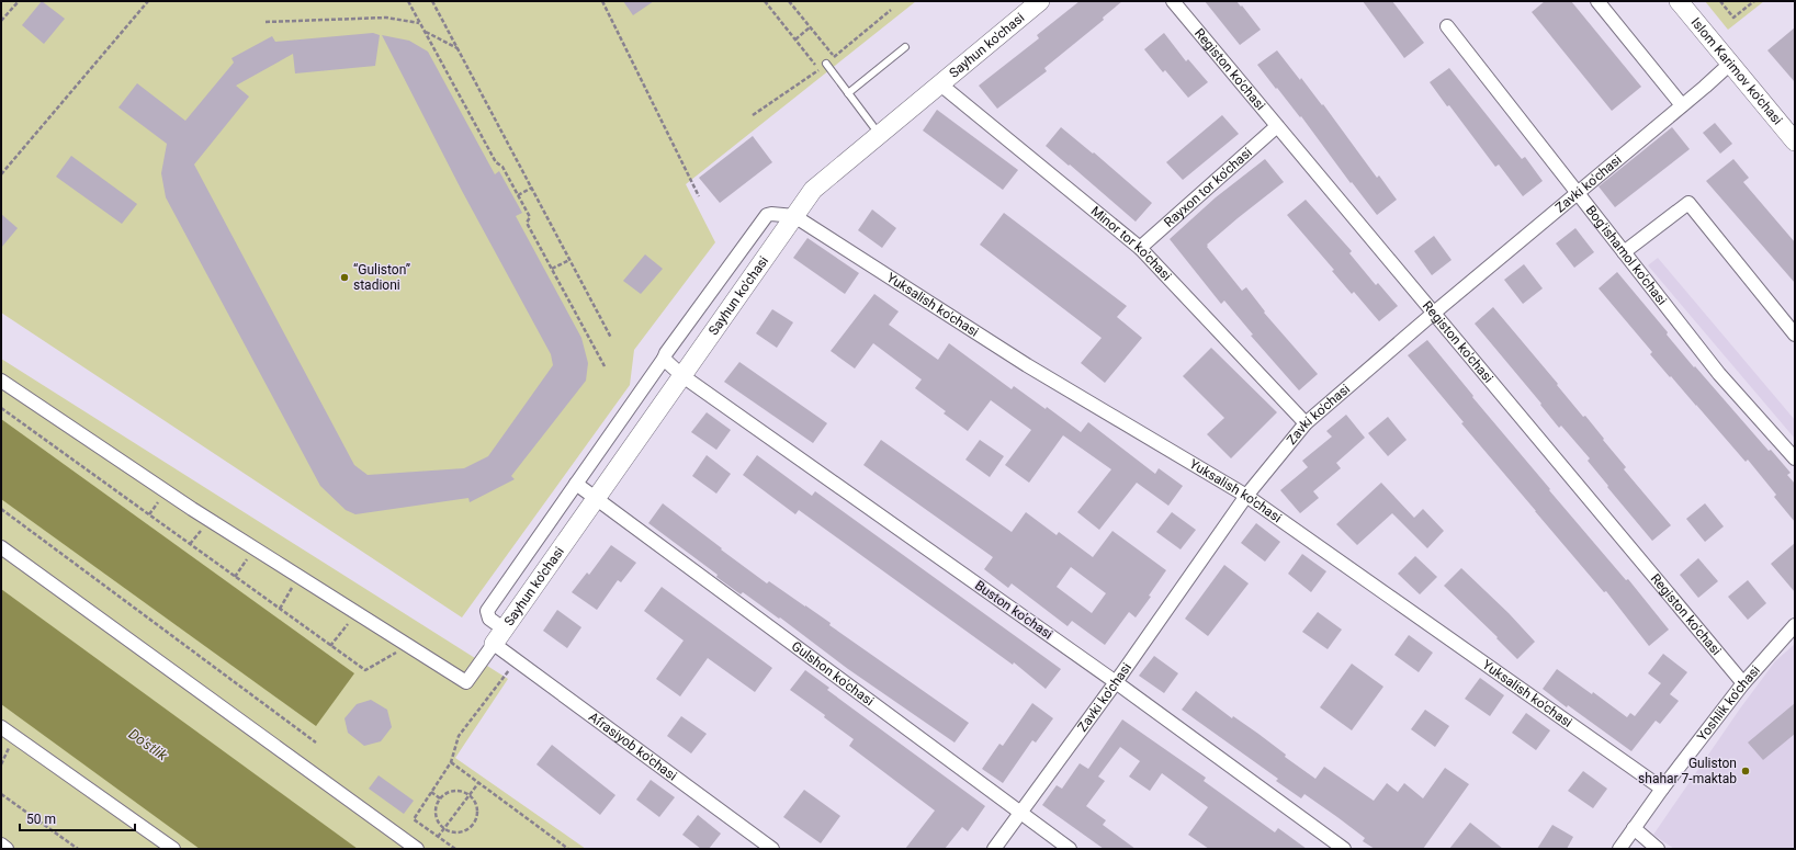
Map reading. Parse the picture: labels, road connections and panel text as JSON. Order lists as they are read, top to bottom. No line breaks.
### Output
{"streets":{"street":["Sayhun ko'chasi","Registon ko'chasi","Islom Karimov ko'chasi","Zavki ko'chasi","Rayxon tor ko'chasi","Minor tor ko'chasi","Bog'ishamol ko'chasi","Yuksalish ko'chasi","Buston ko'chasi","Gulshon ko'chasi","Yoshlik ko'chasi","Afrasiyob ko'chasi"]},"crossings":[["Sayhun ko'chasi","Minor tor ko'chasi"],["Sayhun ko'chasi","Yuksalish ko'chasi"],["Sayhun ko'chasi","Buston ko'chasi"],["Sayhun ko'chasi","Gulshon ko'chasi"],["Sayhun ko'chasi","Afrasiyob ko'chasi"],["Registon ko'chasi","Zavki ko'chasi"],["Registon ko'chasi","Rayxon tor ko'chasi"],["Registon ko'chasi","Yoshlik ko'chasi"],["Islom Karimov ko'chasi","Zavki ko'chasi"],["Zavki ko'chasi","Minor tor ko'chasi"],["Zavki ko'chasi","Bog'ishamol ko'chasi"],["Zavki ko'chasi","Yuksalish ko'chasi"],["Zavki ko'chasi","Buston ko'chasi"],["Zavki ko'chasi","Gulshon ko'chasi"],["Rayxon tor ko'chasi","Minor tor ko'chasi"],["Yuksalish ko'chasi","Yoshlik ko'chasi"],["Gulshon ko'chasi","Afrasiyob ko'chasi"]],"water":["Do'stlik"],"places":["“Guliston” stadioni","Guliston shahar 7-maktab"],"scale_bar":"50 m"}
